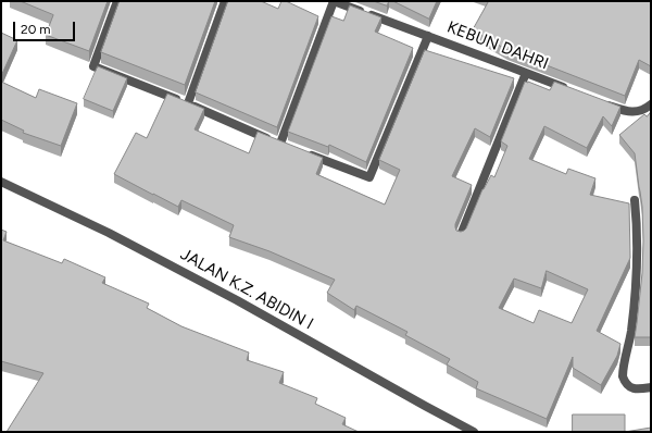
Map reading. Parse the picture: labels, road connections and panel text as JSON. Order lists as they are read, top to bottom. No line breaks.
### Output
{"streets":{"street":["KEBUN DAHRI","JALAN K.Z. ABIDIN I"]},"scale_bar":"20 m"}
